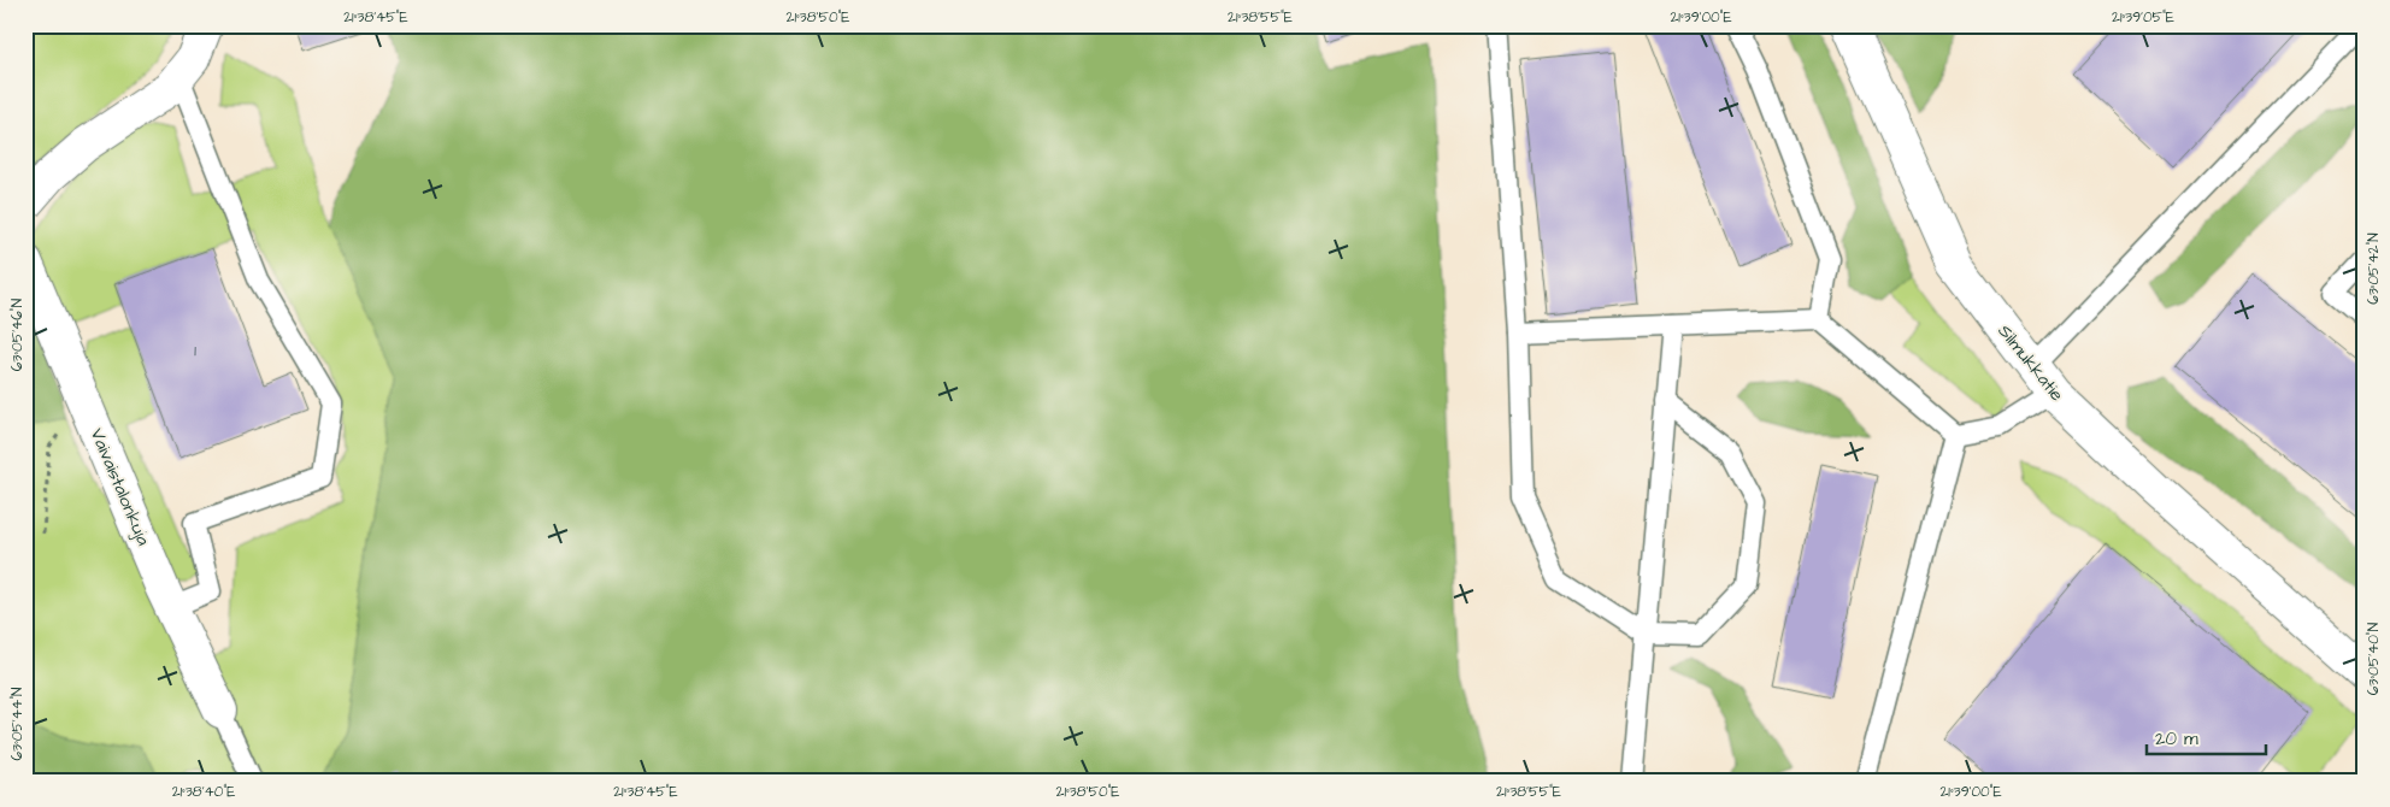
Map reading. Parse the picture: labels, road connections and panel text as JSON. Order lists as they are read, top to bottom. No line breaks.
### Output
{"streets":{"street":["Silmukkatie","Vaivaistalonkuja"]},"house_numbers":["1"],"scale_bar":"20 m","coordinates":["21°38'45\"E","21°38'50\"E","21°38'55\"E","21°39'00\"E","21°39'05\"E","63°05'42\"N","63°05'46\"N","63°05'40\"N","63°05'44\"N","21°38'40\"E"]}
